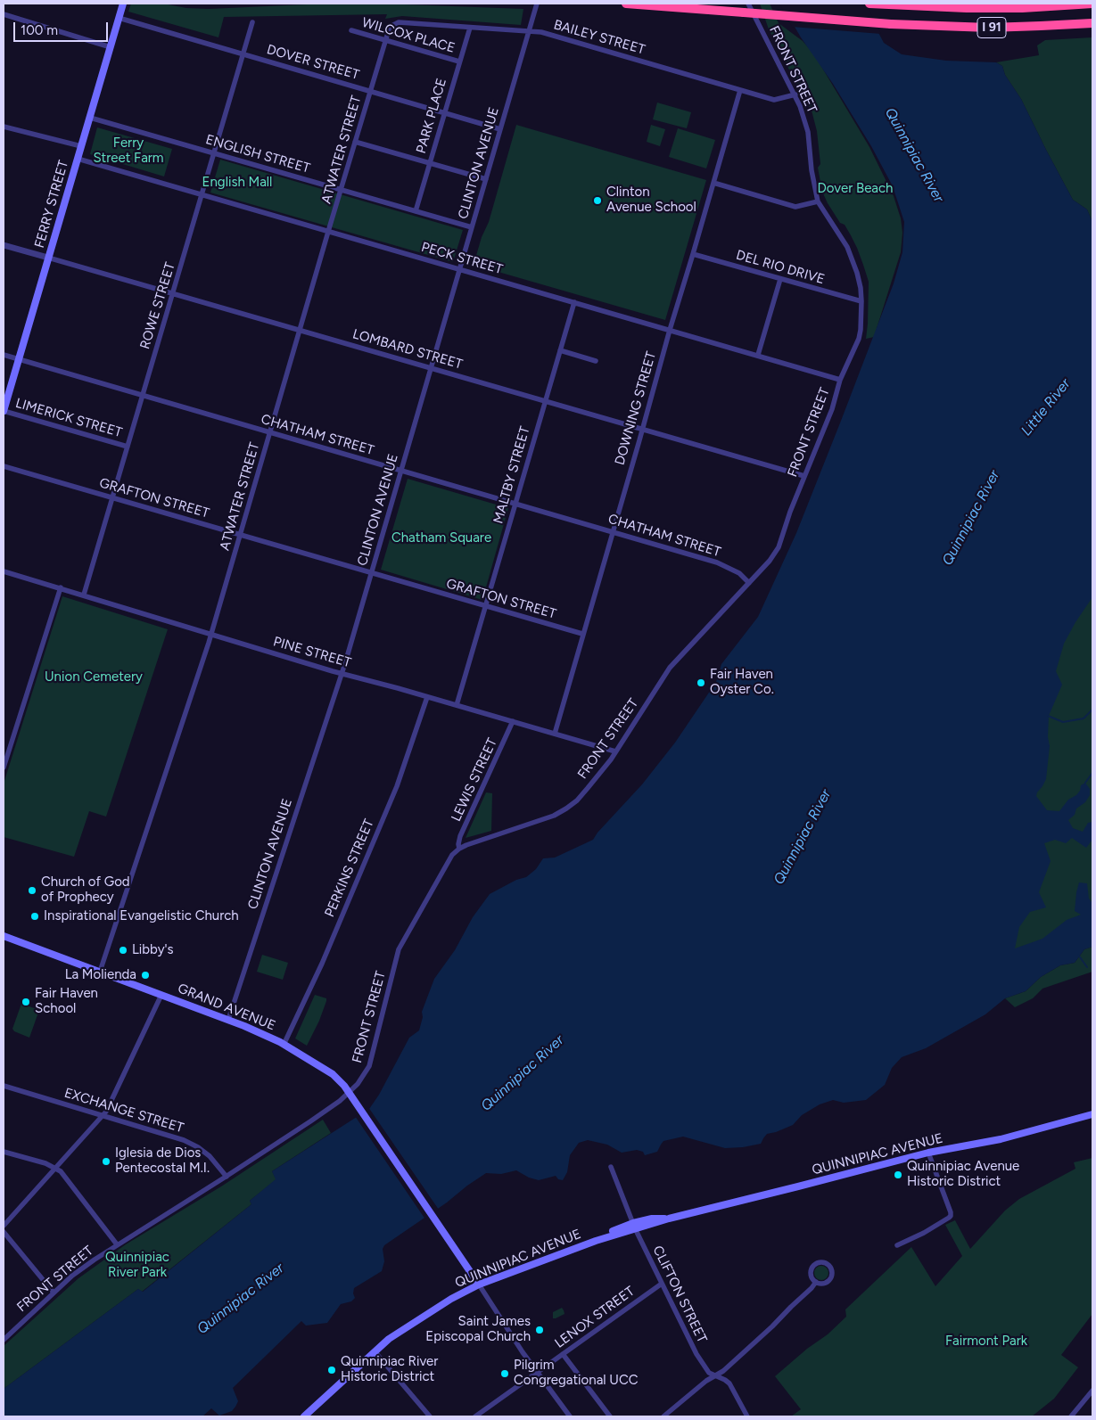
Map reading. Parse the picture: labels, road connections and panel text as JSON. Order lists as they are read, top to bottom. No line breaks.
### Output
{"streets":{"highway":["I 91"],"main road":["FERRY STREET","GRAND AVENUE","QUINNIPIAC AVENUE"],"street":["WILCOX PLACE","BAILEY STREET","DOVER STREET","FRONT STREET","PARK PLACE","ATWATER STREET","ENGLISH STREET","CLINTON AVENUE","PECK STREET","DEL RIO DRIVE","ROWE STREET","LOMBARD STREET","DOWNING STREET","LIMERICK STREET","CHATHAM STREET","MALTBY STREET","GRAFTON STREET","PINE STREET","LEWIS STREET","PERKINS STREET","EXCHANGE STREET","CLIFTON STREET","LENOX STREET"]},"crossings":[["WILCOX PLACE","PARK PLACE"],["WILCOX PLACE","ATWATER STREET"],["BAILEY STREET","FRONT STREET"],["BAILEY STREET","PARK PLACE"],["BAILEY STREET","ATWATER STREET"],["BAILEY STREET","CLINTON AVENUE"],["BAILEY STREET","DOWNING STREET"],["DOVER STREET","PARK PLACE"],["DOVER STREET","ATWATER STREET"],["DOVER STREET","CLINTON AVENUE"],["DOVER STREET","FERRY STREET"],["DOVER STREET","ROWE STREET"],["FRONT STREET","PECK STREET"],["FRONT STREET","DEL RIO DRIVE"],["FRONT STREET","LOMBARD STREET"],["FRONT STREET","CHATHAM STREET"],["FRONT STREET","PINE STREET"],["FRONT STREET","LEWIS STREET"],["FRONT STREET","GRAND AVENUE"],["FRONT STREET","EXCHANGE STREET"],["PARK PLACE","ENGLISH STREET"],["ATWATER STREET","ENGLISH STREET"],["ATWATER STREET","PECK STREET"],["ATWATER STREET","LOMBARD STREET"],["ATWATER STREET","CHATHAM STREET"],["ATWATER STREET","GRAFTON STREET"],["ATWATER STREET","PINE STREET"],["ATWATER STREET","GRAND AVENUE"],["ENGLISH STREET","CLINTON AVENUE"],["ENGLISH STREET","FERRY STREET"],["ENGLISH STREET","ROWE STREET"],["CLINTON AVENUE","PECK STREET"],["CLINTON AVENUE","LOMBARD STREET"],["CLINTON AVENUE","CHATHAM STREET"],["CLINTON AVENUE","GRAFTON STREET"],["CLINTON AVENUE","PINE STREET"],["CLINTON AVENUE","GRAND AVENUE"],["FERRY STREET","PECK STREET"],["FERRY STREET","LOMBARD STREET"],["FERRY STREET","LIMERICK STREET"],["FERRY STREET","CHATHAM STREET"],["PECK STREET","ROWE STREET"],["PECK STREET","DOWNING STREET"],["PECK STREET","MALTBY STREET"],["DEL RIO DRIVE","DOWNING STREET"],["ROWE STREET","LOMBARD STREET"],["ROWE STREET","LIMERICK STREET"],["ROWE STREET","CHATHAM STREET"],["ROWE STREET","GRAFTON STREET"],["ROWE STREET","PINE STREET"],["LOMBARD STREET","DOWNING STREET"],["LOMBARD STREET","MALTBY STREET"],["DOWNING STREET","CHATHAM STREET"],["DOWNING STREET","GRAFTON STREET"],["DOWNING STREET","PINE STREET"],["CHATHAM STREET","MALTBY STREET"],["MALTBY STREET","GRAFTON STREET"],["MALTBY STREET","PINE STREET"],["PINE STREET","LEWIS STREET"],["PINE STREET","PERKINS STREET"],["PERKINS STREET","GRAND AVENUE"],["GRAND AVENUE","QUINNIPIAC AVENUE"],["QUINNIPIAC AVENUE","CLIFTON STREET"],["CLIFTON STREET","LENOX STREET"]],"water":["Quinnipiac River","Little River"],"parks":["Ferry Street Farm","English Mall","Dover Beach","Chatham Square","Union Cemetery","Quinnipiac River Park","Fairmont Park"],"places":["Clinton Avenue School","Fair Haven Oyster Co.","Church of God of Prophecy","Inspirational Evangelistic Church","Libby's","La Molienda","Fair Haven School","Iglesia de Dios Pentecostal M.I.","Quinnipiac Avenue Historic District","Saint James Episcopal Church","Quinnipiac River Historic District","Pilgrim Congregational UCC"],"scale_bar":"100 m"}
